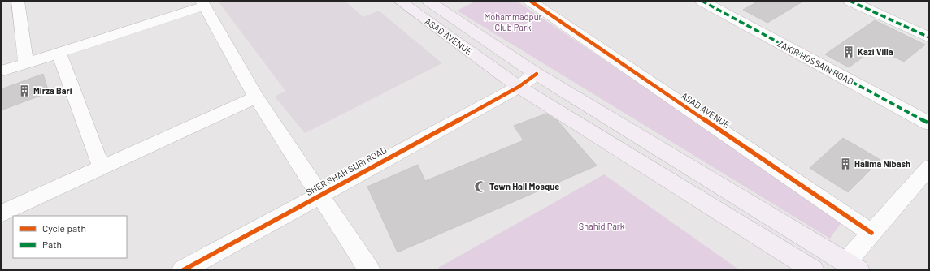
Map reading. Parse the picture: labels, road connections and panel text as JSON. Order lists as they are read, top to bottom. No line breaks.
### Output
{"streets":{"main road":["ASAD AVENUE"],"street":["ZAKIR HOSSAIN ROAD","SHER SHAH SURI ROAD"]},"crossings":[["ASAD AVENUE","SHER SHAH SURI ROAD"]],"parks":["Mohammadpur Club Park","Shahid Park"],"places":{"building":["Kazi Villa","Mirza Bari","Halima Nibash"],"mosque":["Town Hall Mosque"]},"legend":["Cycle path","Path"]}
